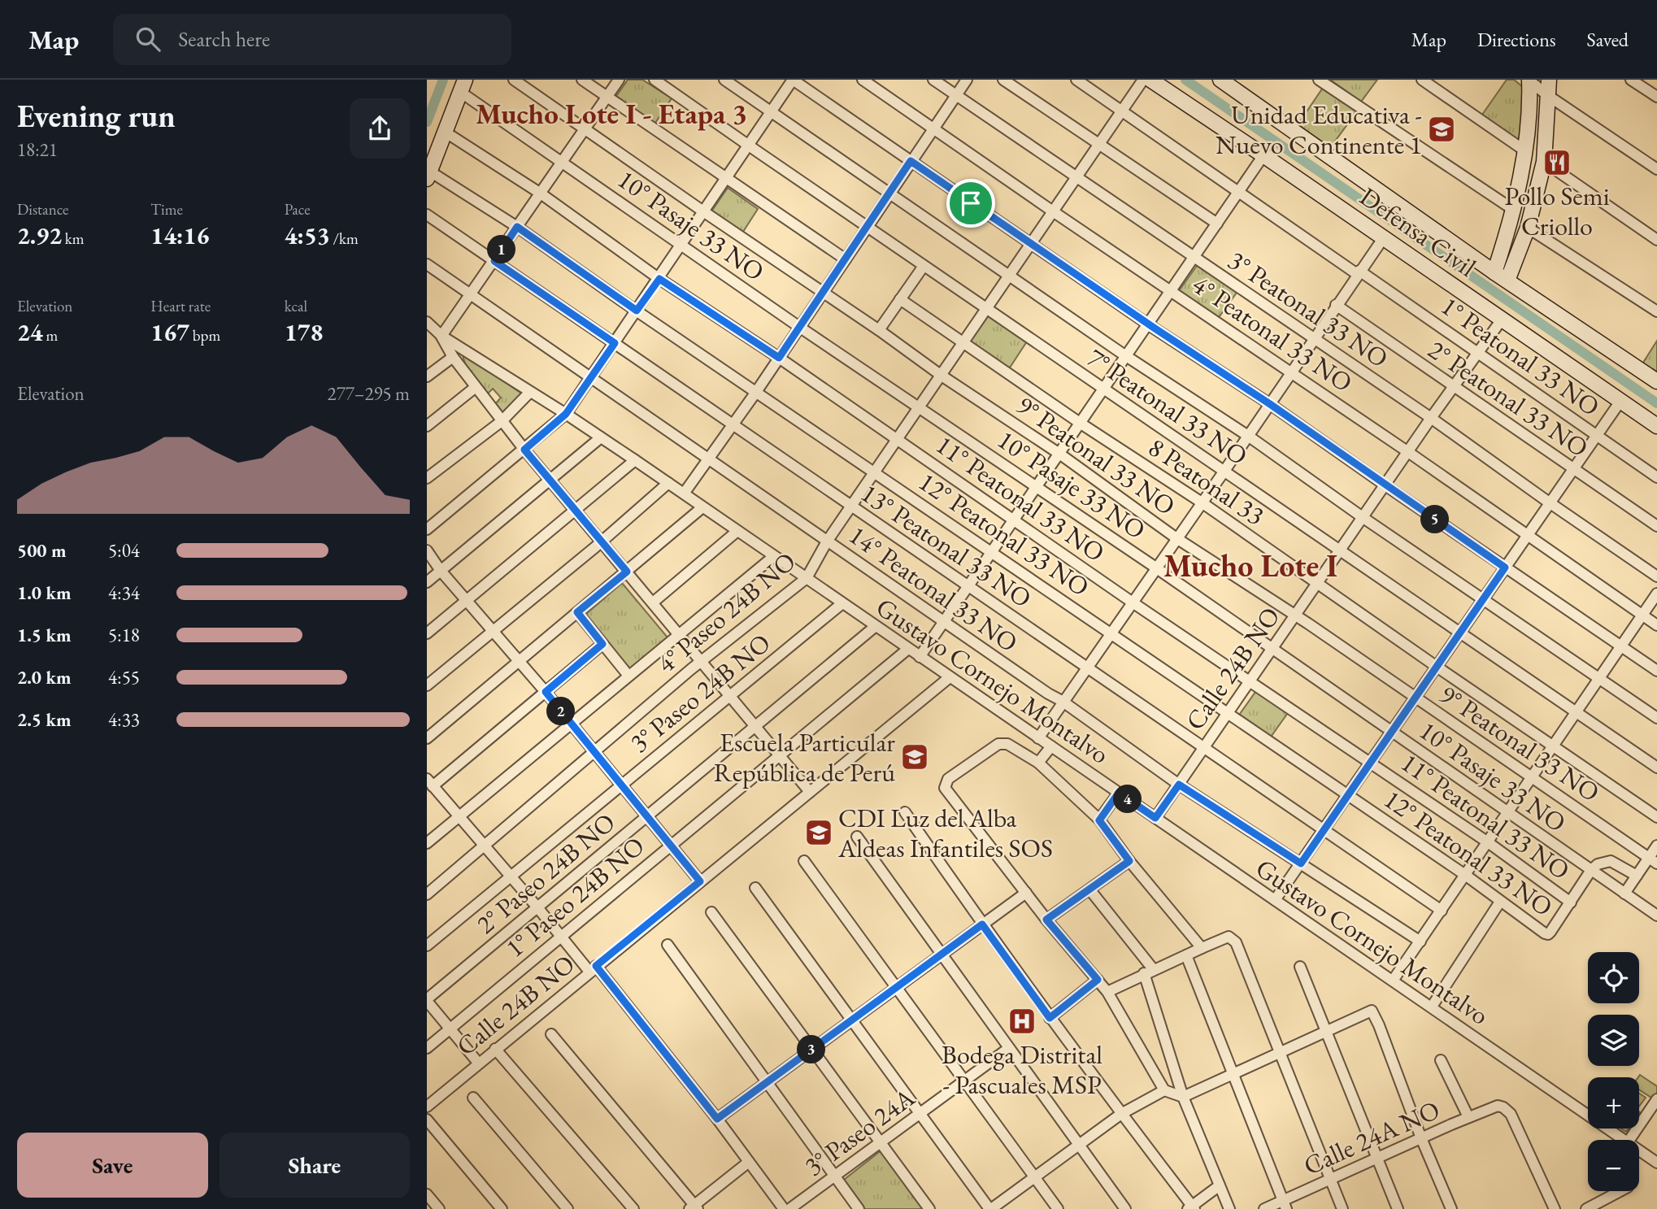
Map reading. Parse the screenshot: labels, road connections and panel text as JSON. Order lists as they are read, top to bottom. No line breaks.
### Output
{"streets":{"street":["10° Pasaje 33 NO","Defensa Civil","3° Peatonal 33 NO","4° Peatonal 33 NO","1° Peatonal 33 NO","2° Peatonal 33 NO","7° Peatonal 33 NO","9° Peatonal 33 NO","8 Peatonal 33","11° Peatonal 33 NO","12° Peatonal 33 NO","13° Peatonal 33 NO","14° Peatonal 33 NO","4° Paseo 24B NO","Calle 24B NO","Gustavo Cornejo Montalvo","3° Paseo 24B NO","2° Paseo 24B NO","1° Paseo 24B NO","3° Paseo 24A","Calle 24A NO"]},"crossings":[["10° Pasaje 33 NO","4° Paseo 24B NO"],["10° Pasaje 33 NO","Calle 24B NO"],["Defensa Civil","Calle 24B NO"],["3° Peatonal 33 NO","4° Paseo 24B NO"],["3° Peatonal 33 NO","Calle 24B NO"],["4° Peatonal 33 NO","4° Paseo 24B NO"],["4° Peatonal 33 NO","Calle 24B NO"],["1° Peatonal 33 NO","4° Paseo 24B NO"],["1° Peatonal 33 NO","Calle 24B NO"],["2° Peatonal 33 NO","Calle 24B NO"],["7° Peatonal 33 NO","4° Paseo 24B NO"],["7° Peatonal 33 NO","Calle 24B NO"],["9° Peatonal 33 NO","4° Paseo 24B NO"],["9° Peatonal 33 NO","Calle 24B NO"],["8 Peatonal 33","4° Paseo 24B NO"],["8 Peatonal 33","Calle 24B NO"],["11° Peatonal 33 NO","12° Peatonal 33 NO"],["11° Peatonal 33 NO","4° Paseo 24B NO"],["11° Peatonal 33 NO","Calle 24B NO"],["12° Peatonal 33 NO","4° Paseo 24B NO"],["12° Peatonal 33 NO","Calle 24B NO"],["13° Peatonal 33 NO","4° Paseo 24B NO"],["13° Peatonal 33 NO","Calle 24B NO"],["14° Peatonal 33 NO","4° Paseo 24B NO"],["14° Peatonal 33 NO","Calle 24B NO"],["4° Paseo 24B NO","Gustavo Cornejo Montalvo"],["Calle 24B NO","Gustavo Cornejo Montalvo"],["Gustavo Cornejo Montalvo","3° Paseo 24B NO"],["Gustavo Cornejo Montalvo","2° Paseo 24B NO"],["Gustavo Cornejo Montalvo","1° Paseo 24B NO"]],"districts":["Mucho Lote I - Etapa 3","Mucho Lote I"],"places":{"school or university":["Unidad Educativa - Nuevo Continente 1","Escuela Particular República de Perú","CDI Luz del Alba Aldeas Infantiles SOS"],"restaurant":["Pollo Semi Criollo"],"hospital":["Bodega Distrital - Pascuales MSP"]},"page":{"header":"Map","search":"Search here","nav":["Map","Directions","Saved"],"heading":["Evening run","18:21"],"stats":[["Distance","2.92 km"],["Time","14:16"],["Pace","4:53 /km"],["Elevation","24 m"],["Heart rate","167 bpm"],["kcal","178"]],"pins":["1","5","2","4","3"],"chart":["Elevation","277–295 m"],"list":[{"name":"500 m","note":"5:04"},{"name":"1.0 km","note":"4:34"},{"name":"1.5 km","note":"5:18"},{"name":"2.0 km","note":"4:55"},{"name":"2.5 km","note":"4:33"}],"map_buttons":["+","−"],"buttons":["Save","Share"]}}
